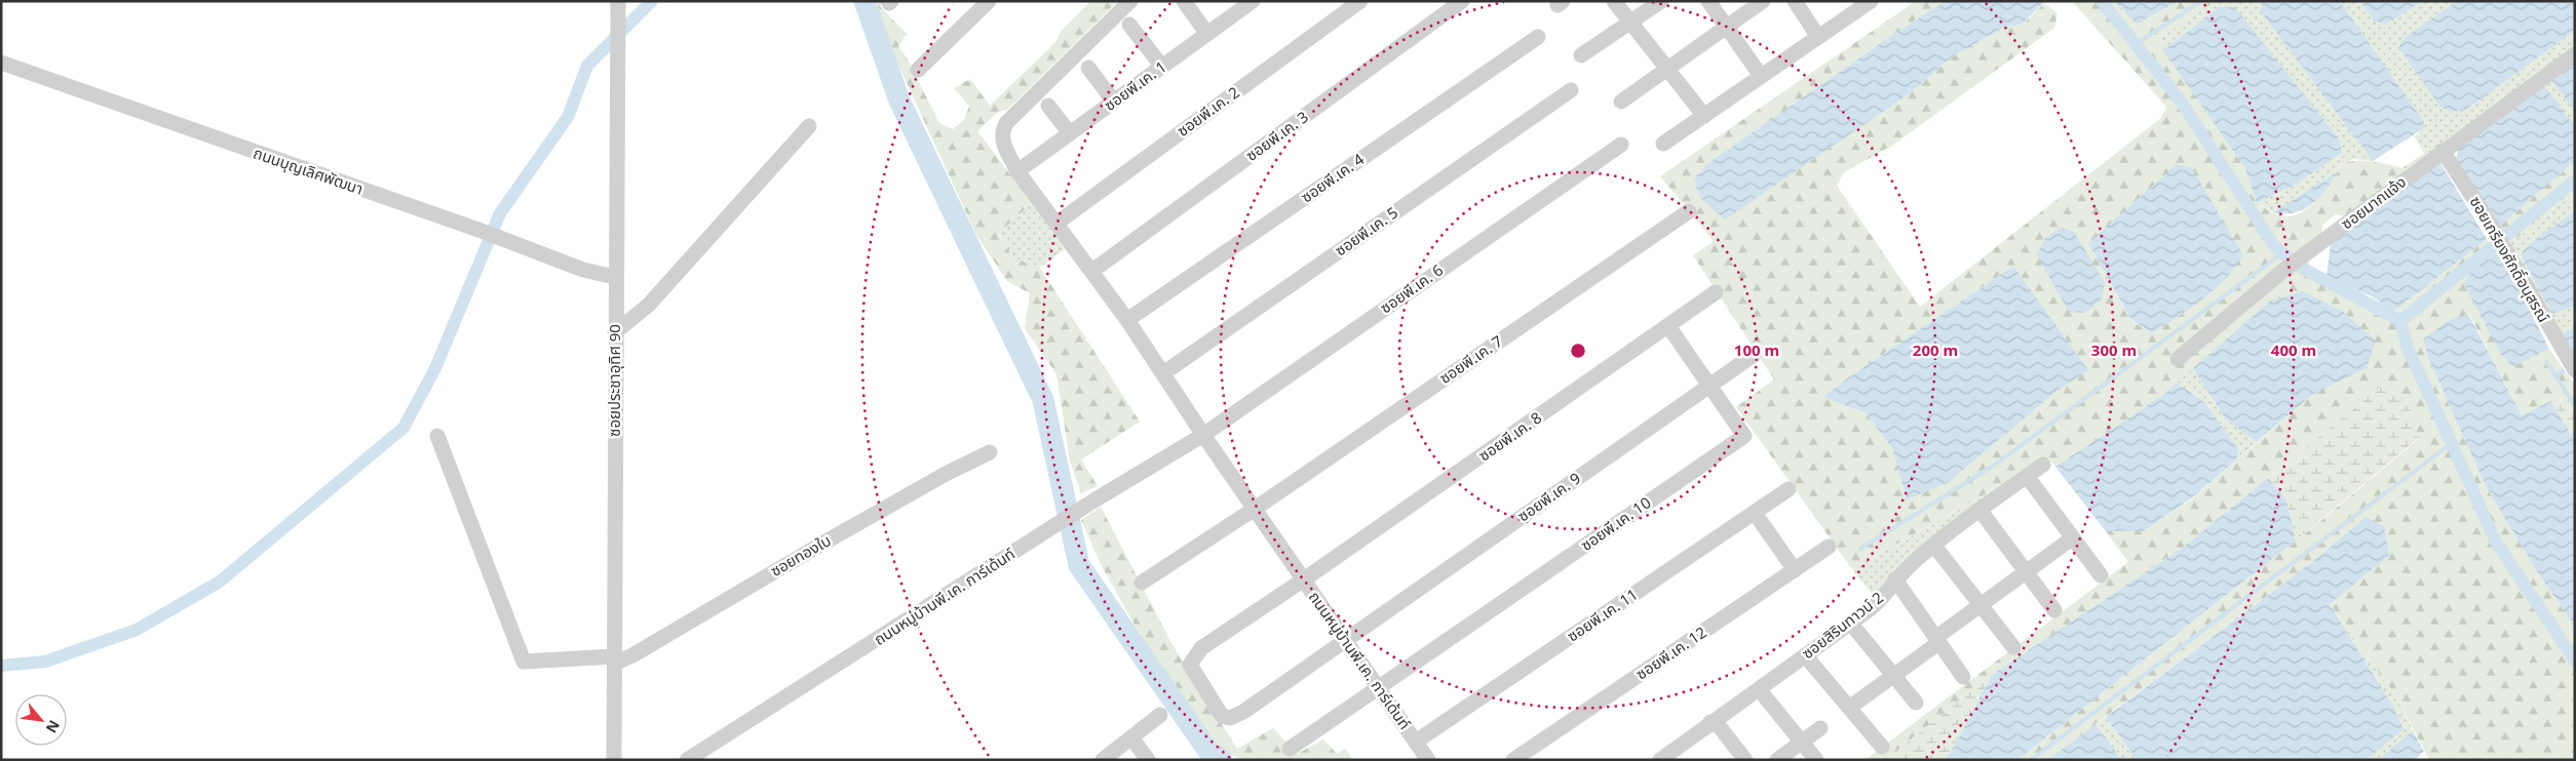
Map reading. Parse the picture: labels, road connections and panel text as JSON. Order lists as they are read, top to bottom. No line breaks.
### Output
{"streets":{"street":["ซอยพี.เค. 1","ซอยพี.เค. 2","ซอยพี.เค. 3","ถนนบุญเลิศพัฒนา","ซอยพี.เค. 4","ซอยมากแจ้ง","ซอยพี.เค. 5","ซอยเกรียงศักดิ์อนุสรณ์","ซอยพี.เค. 6","ซอยพี.เค. 7","ซอยประชาอุทิศ 90","ซอยพี.เค. 8","ซอยพี.เค. 9","ซอยพี.เค. 10","ซอยทองใบ","ถนนหมู่บ้านพี.เค. การ์เด้นท์","ซอยพี.เค. 11","ซอยสิรินทาวน์ 2","ซอยพี.เค. 12"]},"crossings":[["ซอยพี.เค. 1","ถนนหมู่บ้านพี.เค. การ์เด้นท์"],["ซอยพี.เค. 2","ถนนหมู่บ้านพี.เค. การ์เด้นท์"],["ซอยพี.เค. 3","ถนนหมู่บ้านพี.เค. การ์เด้นท์"],["ถนนบุญเลิศพัฒนา","ซอยประชาอุทิศ 90"],["ซอยพี.เค. 4","ถนนหมู่บ้านพี.เค. การ์เด้นท์"],["ซอยมากแจ้ง","ซอยเกรียงศักดิ์อนุสรณ์"],["ซอยพี.เค. 5","ถนนหมู่บ้านพี.เค. การ์เด้นท์"],["ซอยพี.เค. 6","ถนนหมู่บ้านพี.เค. การ์เด้นท์"],["ซอยพี.เค. 7","ถนนหมู่บ้านพี.เค. การ์เด้นท์"],["ซอยประชาอุทิศ 90","ซอยทองใบ"],["ซอยพี.เค. 8","ซอยพี.เค. 9"],["ซอยพี.เค. 8","ซอยพี.เค. 10"],["ซอยพี.เค. 8","ถนนหมู่บ้านพี.เค. การ์เด้นท์"],["ซอยพี.เค. 9","ซอยพี.เค. 10"],["ซอยพี.เค. 9","ถนนหมู่บ้านพี.เค. การ์เด้นท์"],["ซอยพี.เค. 10","ถนนหมู่บ้านพี.เค. การ์เด้นท์"],["ถนนหมู่บ้านพี.เค. การ์เด้นท์","ซอยพี.เค. 11"]],"north":"bottom right","rings":["100 m","200 m","300 m","400 m"]}
